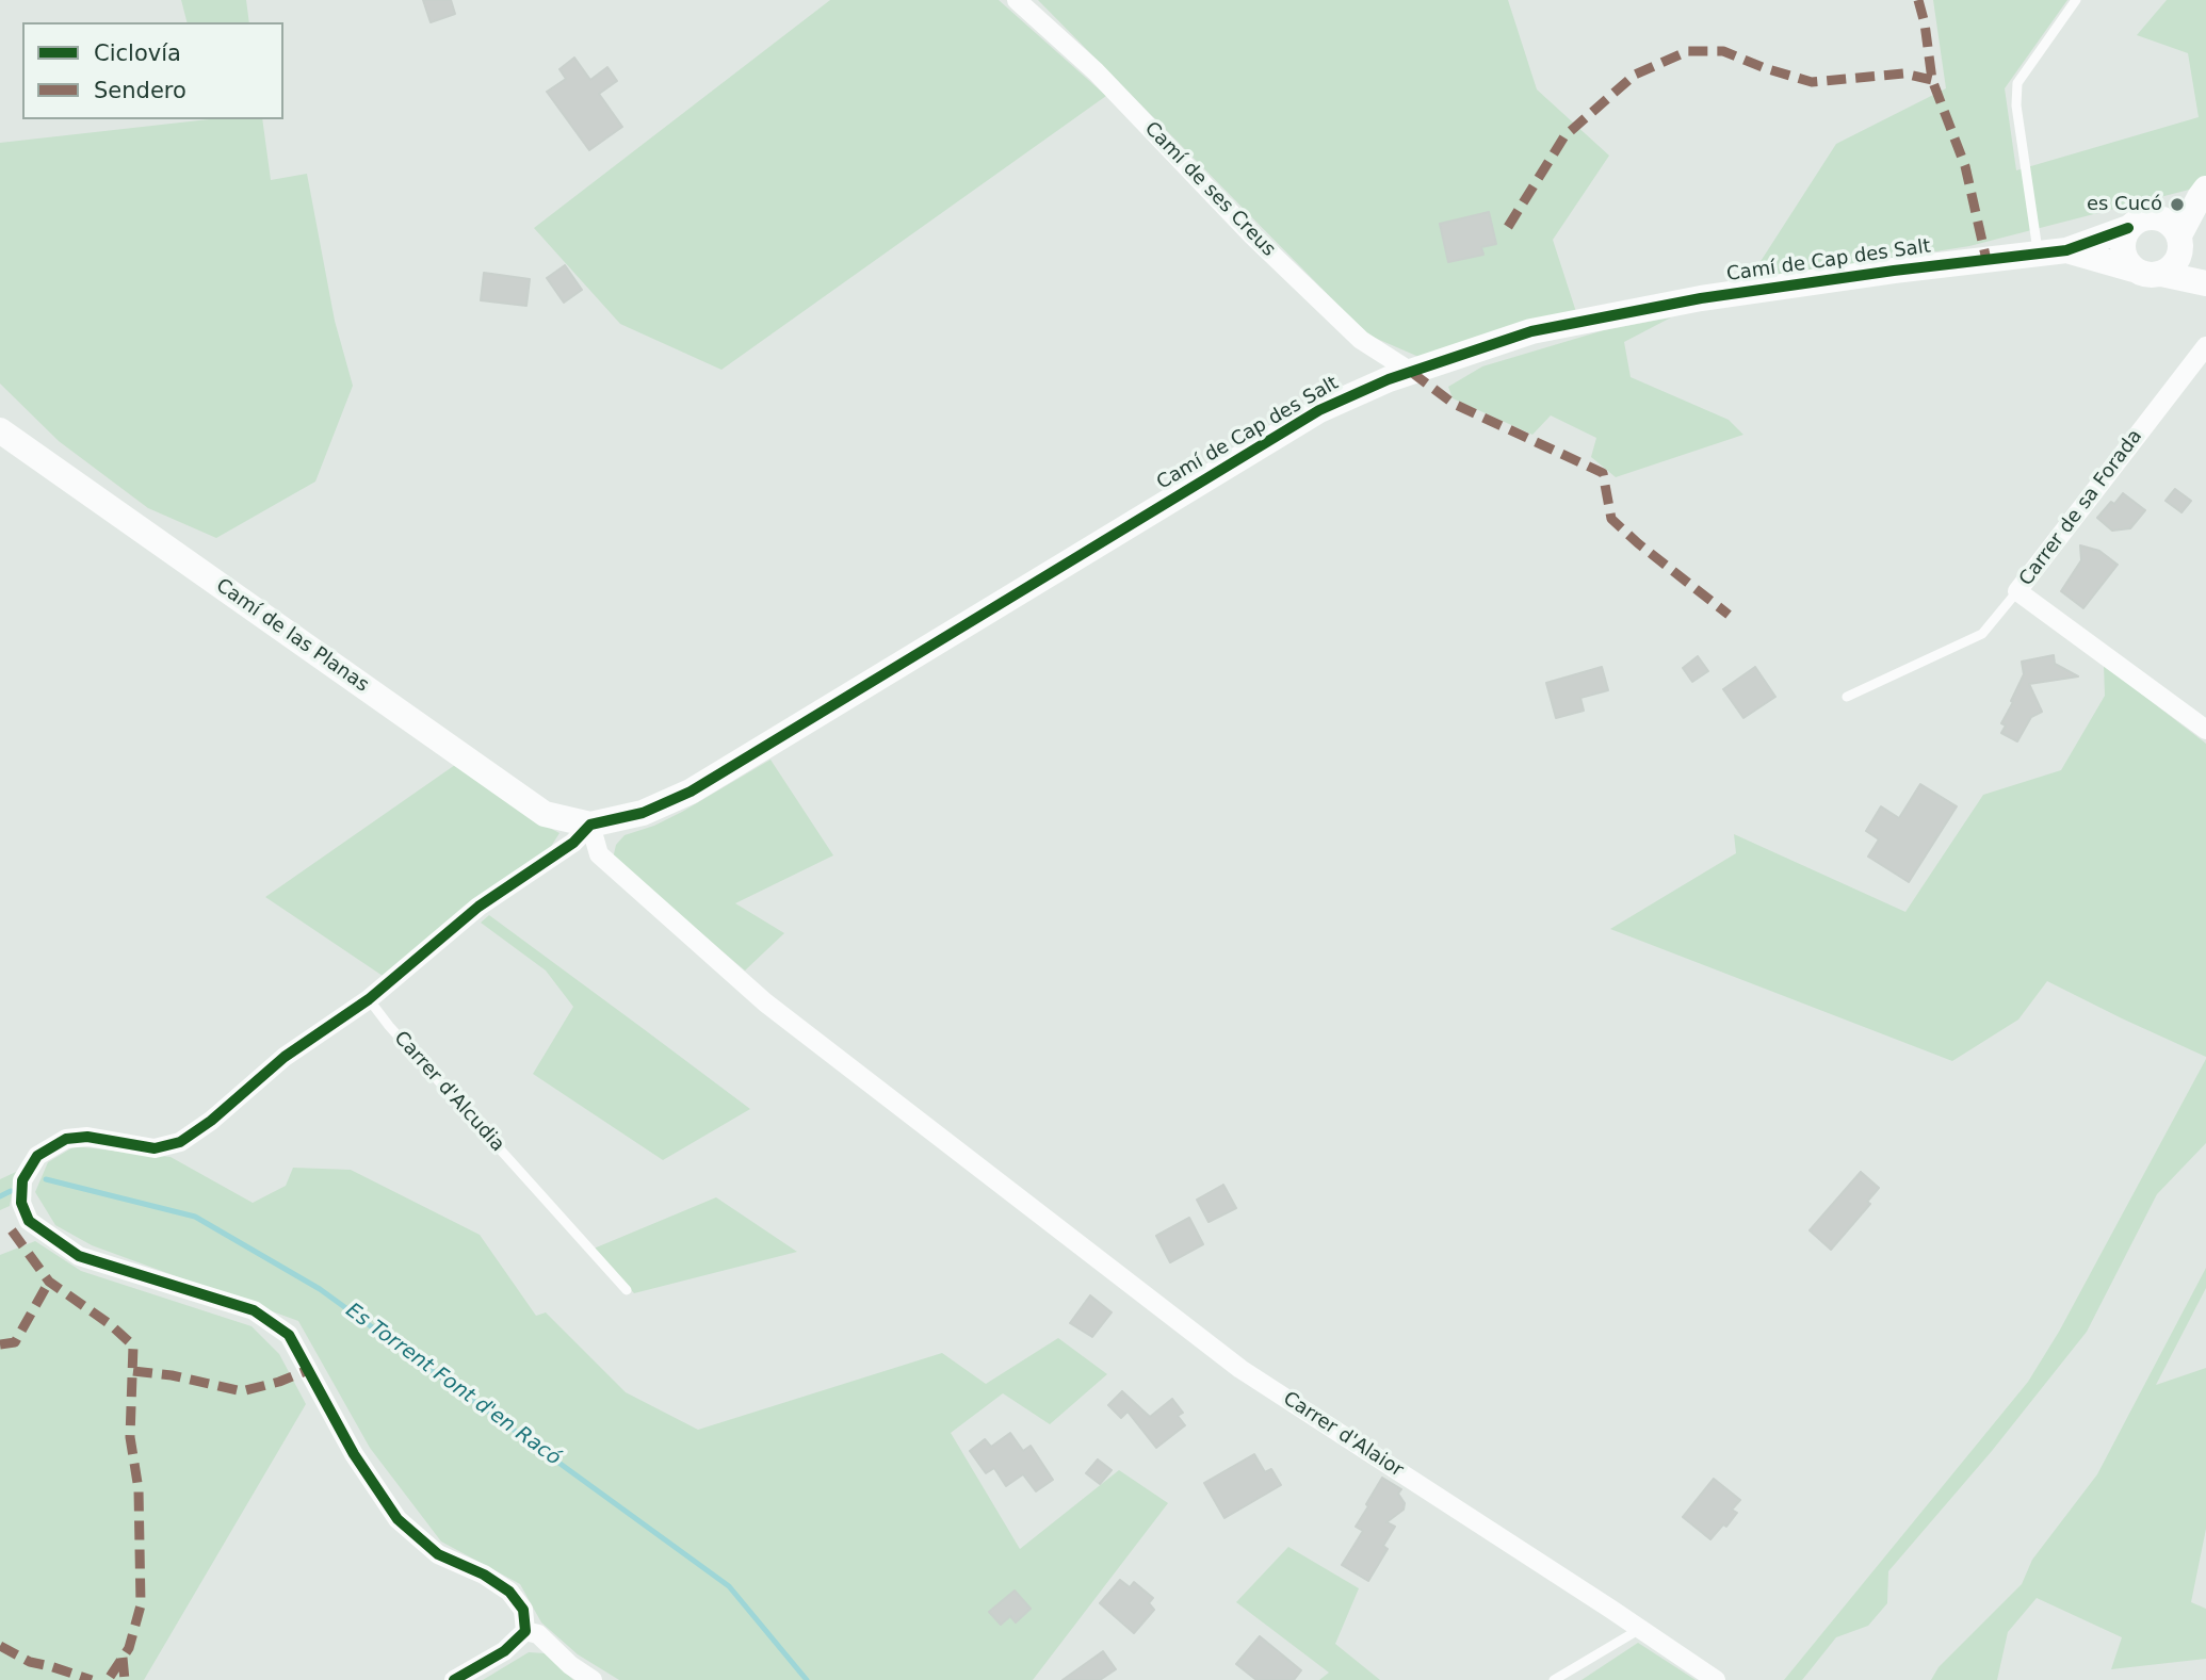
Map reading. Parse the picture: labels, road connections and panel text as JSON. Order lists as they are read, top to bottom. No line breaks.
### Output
{"streets":{"street":["Camí de ses Creus","Camí de Cap des Salt","Carrer de sa Forada","Camí de las Planas","Carrer d'Alaior"],"lane":["Carrer d'Alcudia"]},"crossings":[["Camí de ses Creus","Camí de Cap des Salt"],["Camí de Cap des Salt","Camí de las Planas"],["Camí de Cap des Salt","Carrer d'Alcudia"],["Camí de Cap des Salt","Carrer d'Alaior"],["Camí de las Planas","Carrer d'Alaior"]],"water":["Es Torrent Font d'en Racó"],"places":["es Cucó"],"legend":["Ciclovía","Sendero"]}
